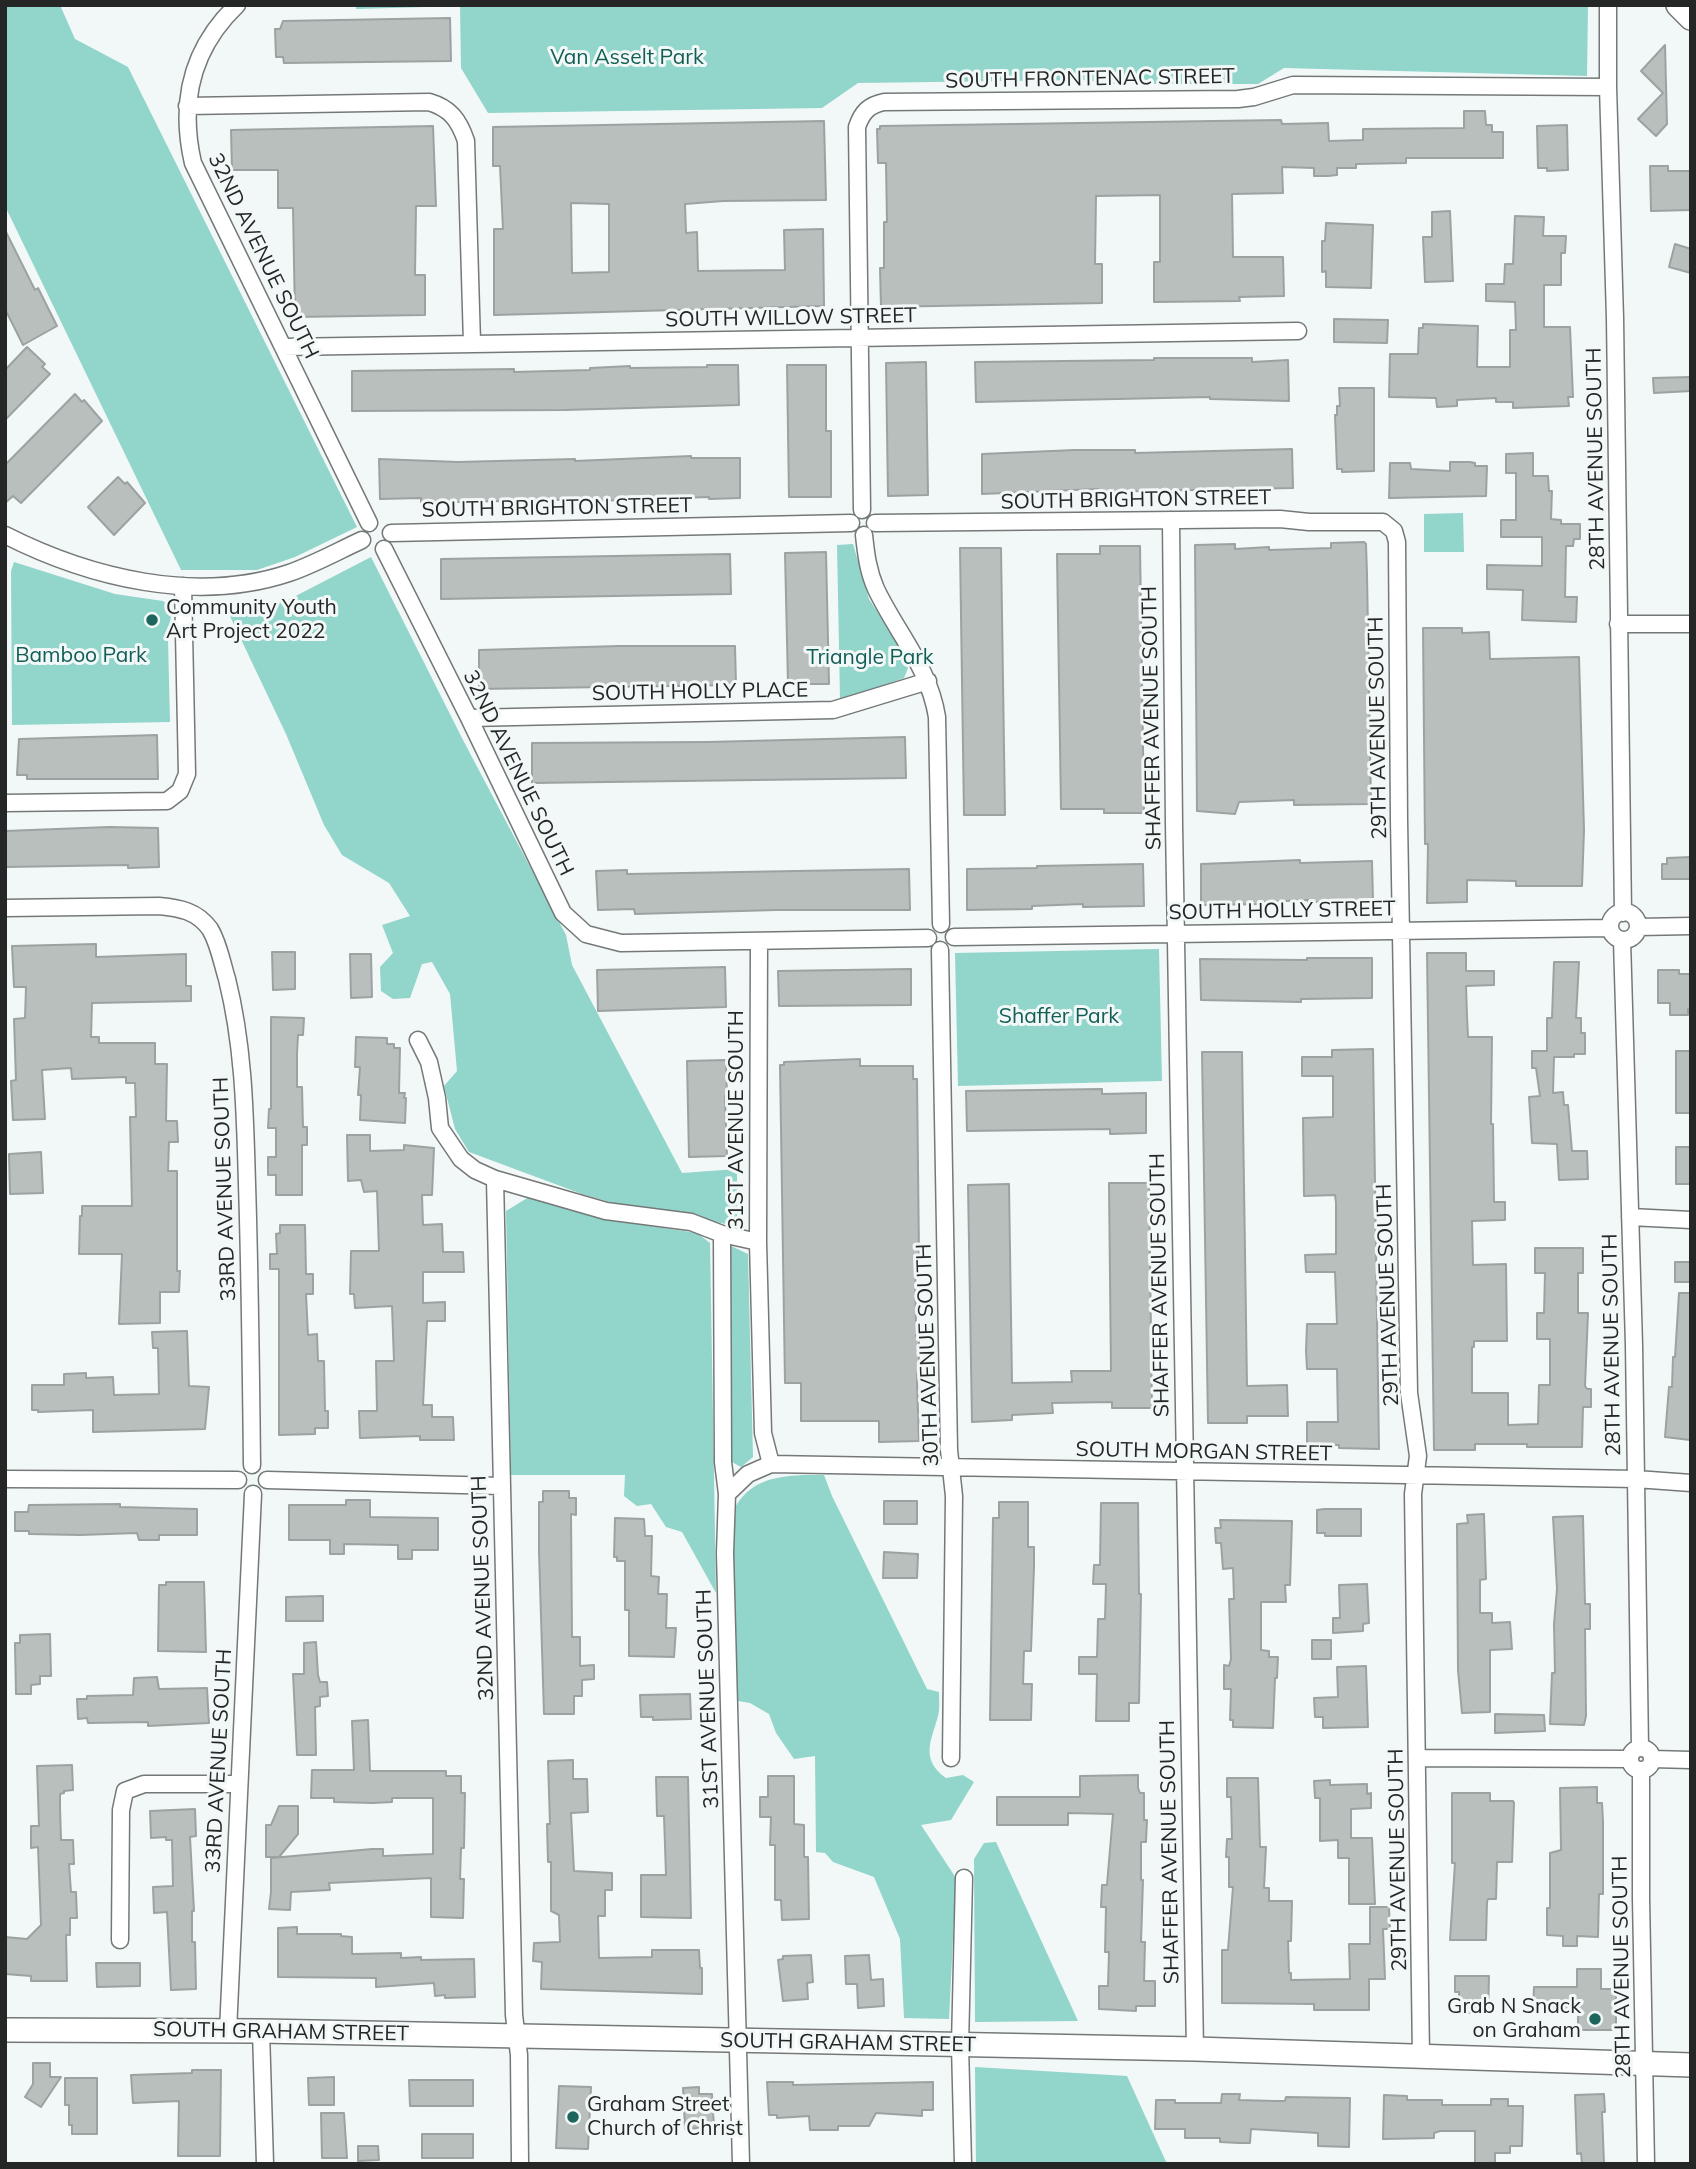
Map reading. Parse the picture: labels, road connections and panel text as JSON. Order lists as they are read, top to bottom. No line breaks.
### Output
{"streets":{"street":["SOUTH FRONTENAC STREET","32ND AVENUE SOUTH","SOUTH WILLOW STREET","28TH AVENUE SOUTH","SOUTH BRIGHTON STREET","SOUTH HOLLY PLACE","SHAFFER AVENUE SOUTH","29TH AVENUE SOUTH","SOUTH HOLLY STREET","31ST AVENUE SOUTH","33RD AVENUE SOUTH","30TH AVENUE SOUTH","SOUTH MORGAN STREET","SOUTH GRAHAM STREET"]},"crossings":[["SOUTH FRONTENAC STREET","SOUTH WILLOW STREET"],["SOUTH FRONTENAC STREET","28TH AVENUE SOUTH"],["32ND AVENUE SOUTH","SOUTH WILLOW STREET"],["32ND AVENUE SOUTH","SOUTH BRIGHTON STREET"],["32ND AVENUE SOUTH","SOUTH HOLLY PLACE"],["32ND AVENUE SOUTH","31ST AVENUE SOUTH"],["32ND AVENUE SOUTH","SOUTH GRAHAM STREET"],["28TH AVENUE SOUTH","SOUTH HOLLY STREET"],["28TH AVENUE SOUTH","SOUTH MORGAN STREET"],["28TH AVENUE SOUTH","SOUTH GRAHAM STREET"],["SOUTH BRIGHTON STREET","SHAFFER AVENUE SOUTH"],["SOUTH BRIGHTON STREET","29TH AVENUE SOUTH"],["SHAFFER AVENUE SOUTH","SOUTH HOLLY STREET"],["SHAFFER AVENUE SOUTH","SOUTH MORGAN STREET"],["SHAFFER AVENUE SOUTH","SOUTH GRAHAM STREET"],["29TH AVENUE SOUTH","SOUTH HOLLY STREET"],["29TH AVENUE SOUTH","SOUTH MORGAN STREET"],["29TH AVENUE SOUTH","SOUTH GRAHAM STREET"],["SOUTH HOLLY STREET","30TH AVENUE SOUTH"],["31ST AVENUE SOUTH","SOUTH MORGAN STREET"],["31ST AVENUE SOUTH","SOUTH GRAHAM STREET"],["33RD AVENUE SOUTH","SOUTH GRAHAM STREET"],["30TH AVENUE SOUTH","SOUTH MORGAN STREET"]],"parks":["Van Asselt Park","Bamboo Park","Triangle Park","Shaffer Park"],"places":["Community Youth Art Project 2022","Grab N Snack on Graham","Graham Street Church of Christ"]}
